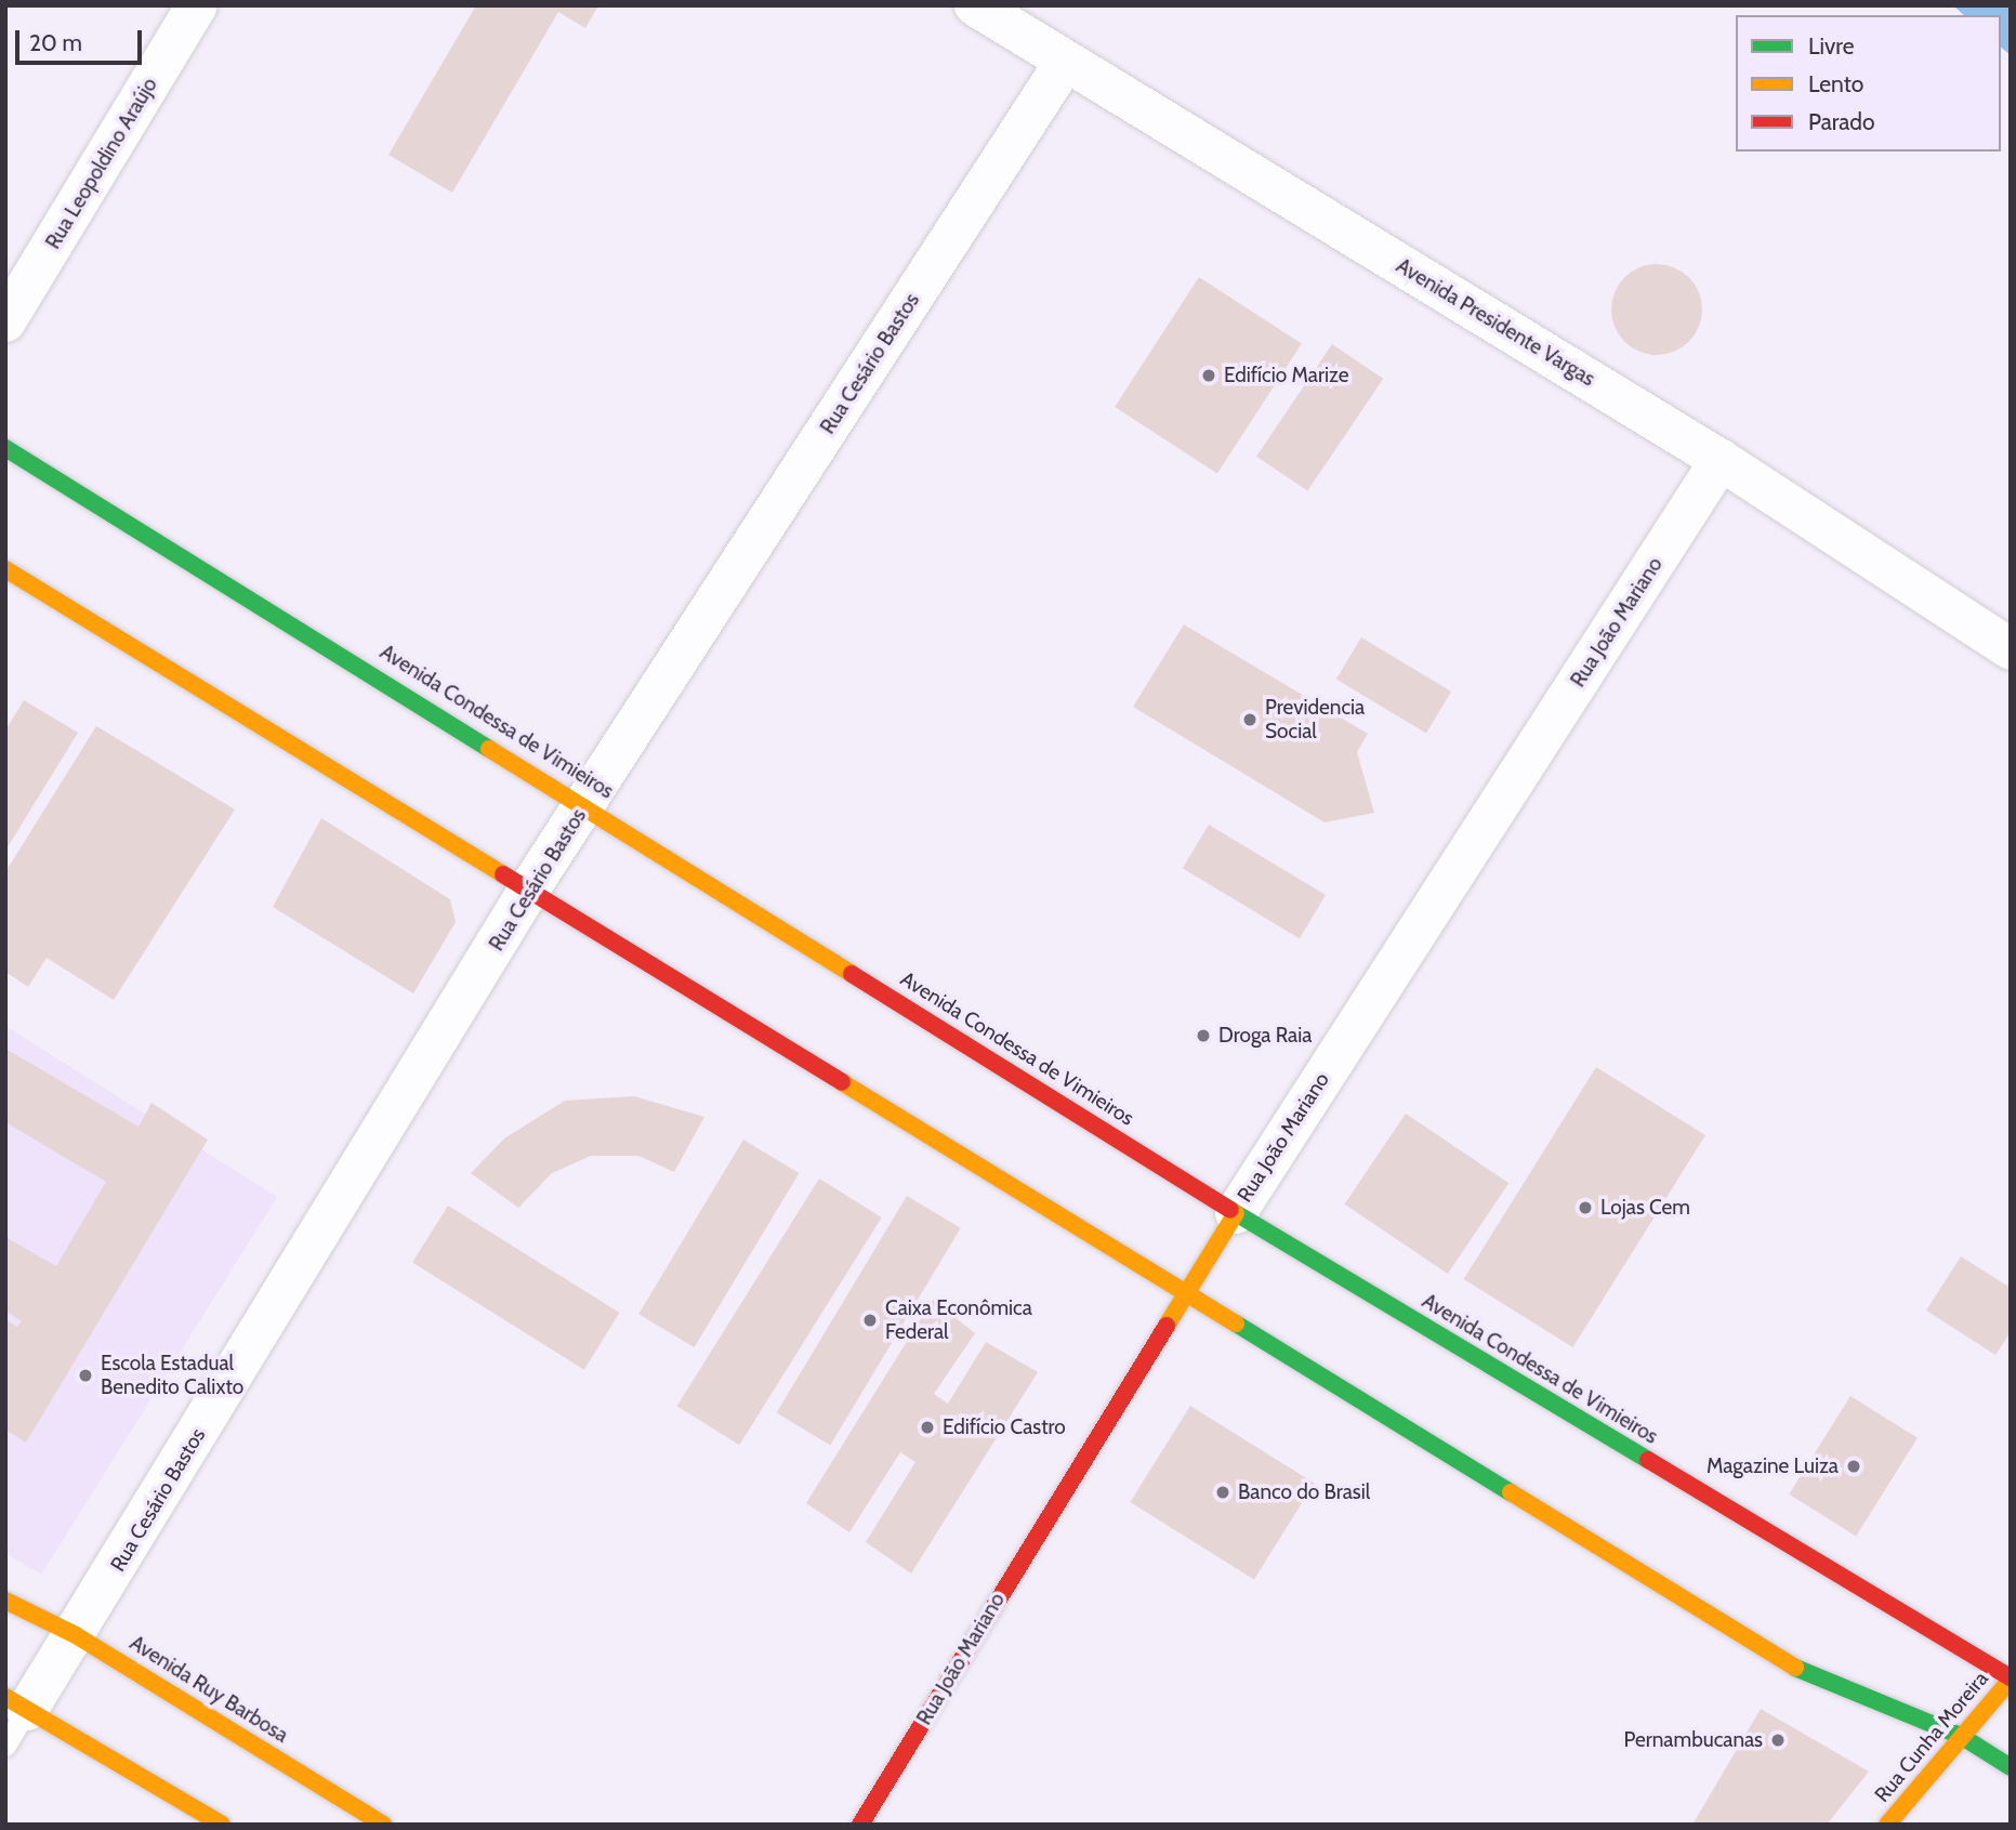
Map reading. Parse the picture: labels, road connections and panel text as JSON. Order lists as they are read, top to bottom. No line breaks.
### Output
{"streets":{"main road":["Rua João Mariano","Avenida Condessa de Vimieiros","Avenida Ruy Barbosa","Rua Cunha Moreira"],"street":["Rua Leopoldino Araújo","Avenida Presidente Vargas","Rua Cesário Bastos"]},"crossings":[["Avenida Presidente Vargas","Rua Cesário Bastos"],["Avenida Presidente Vargas","Rua João Mariano"],["Rua Cesário Bastos","Avenida Condessa de Vimieiros"],["Rua Cesário Bastos","Avenida Ruy Barbosa"],["Rua João Mariano","Avenida Condessa de Vimieiros"],["Avenida Condessa de Vimieiros","Rua Cunha Moreira"]],"places":["Edifício Marize","Previdencia Social","Droga Raia","Lojas Cem","Caixa Econômica Federal","Escola Estadual Benedito Calixto","Edifício Castro","Magazine Luiza","Banco do Brasil","Pernambucanas"],"legend":["Livre","Lento","Parado"],"scale_bar":"20 m"}
